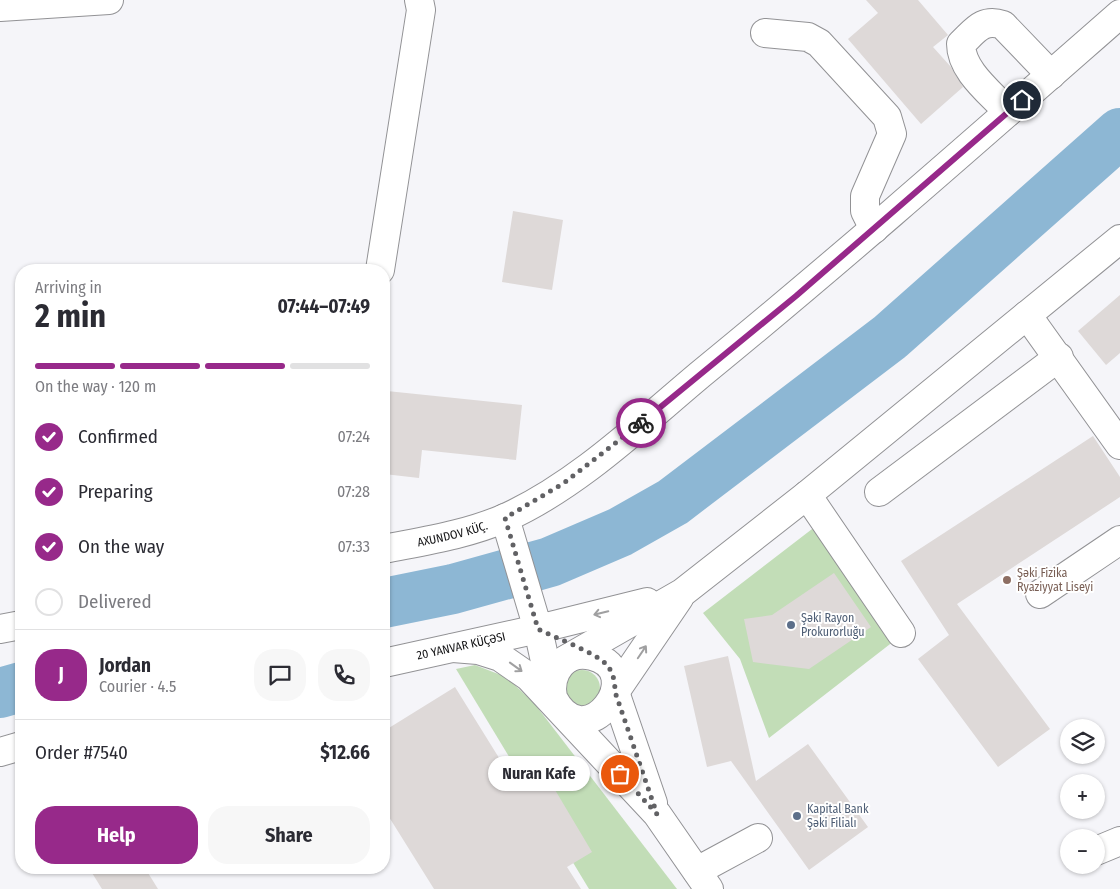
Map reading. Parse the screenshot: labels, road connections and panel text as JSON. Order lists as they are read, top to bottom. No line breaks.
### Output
{"streets":{"street":["AXUNDOV KÜÇ.","20 YANVAR KÜÇƏSI"]},"places":["Şəki Fizika Ryaziyyat Liseyi","Şəki Rayon Prokurorluğu","Nuran Kafe","Kapital Bank Şəki Filialı"],"page":{"heading":["2 min","Arriving in","07:44–07:49"],"panel":["Jordan","Courier · 4.5","Order #7540","$12.66"],"bar":"On the way · 120 m","list":[["Confirmed","07:24"],["Preparing","07:28"],["On the way","07:33"],"Delivered"],"round":"J","map_buttons":["+","−"],"bubble":"Nuran Kafe","buttons":["Help","Share"]}}
